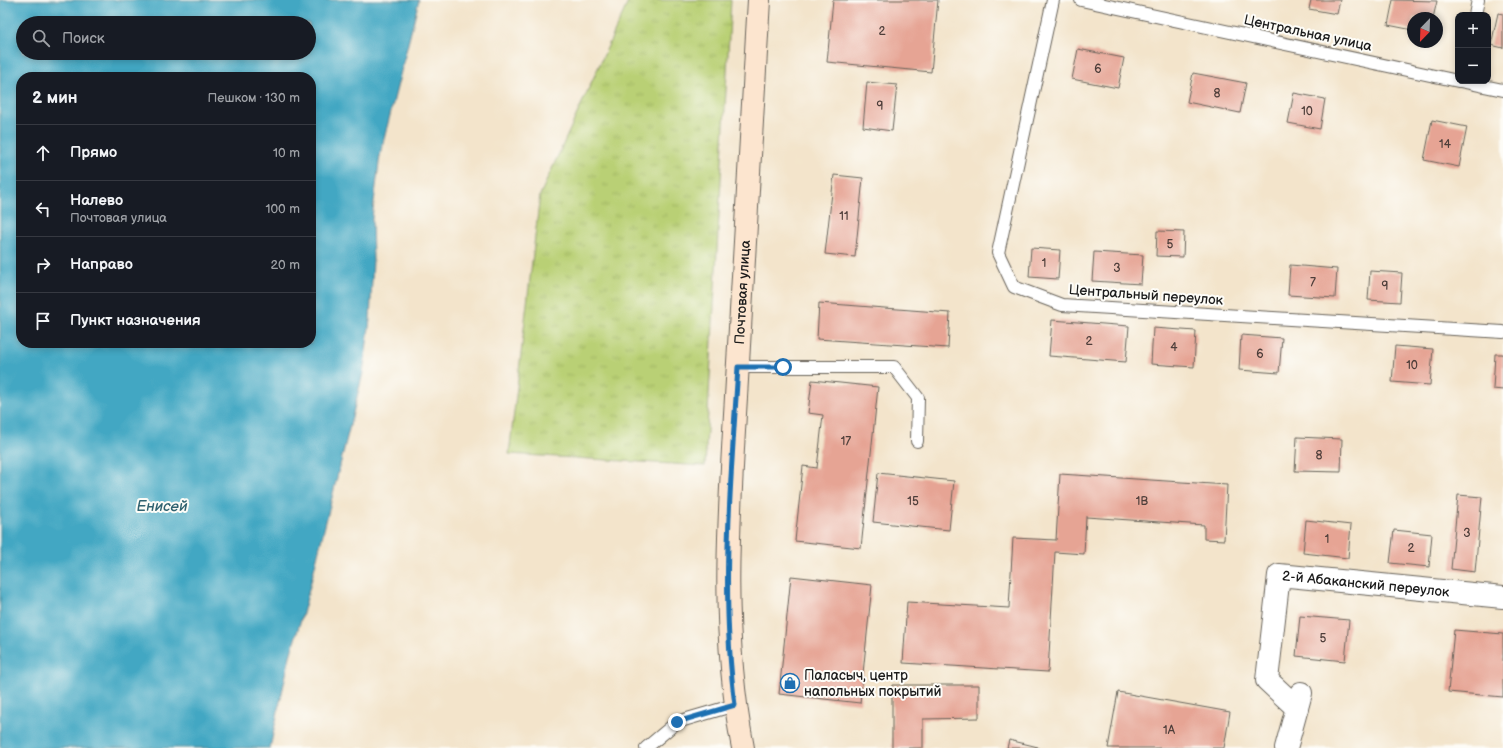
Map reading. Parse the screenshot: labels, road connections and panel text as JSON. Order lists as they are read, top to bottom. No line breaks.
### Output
{"streets":{"main road":["Почтовая улица"],"street":["2-й Абаканский переулок"],"lane":["Центральная улица","Центральный переулок"]},"water":["Енисей"],"places":{"shop":["Паласыч, центр напольных покрытий"]},"house_numbers":["2","6","8","9","10","14","11","5","1","3","7","9","2","4","6","10","17","8","15","1В","3","1","2","5","1А"],"north":"bottom left","page":{"map_buttons":["+","−"],"search":"Поиск","heading":["2 мин","Пешком · 130 m"],"list":[["Прямо","10 m"],["Налево","Почтовая улица","100 m"],["Направо","20 m"],"Пункт назначения"]}}
